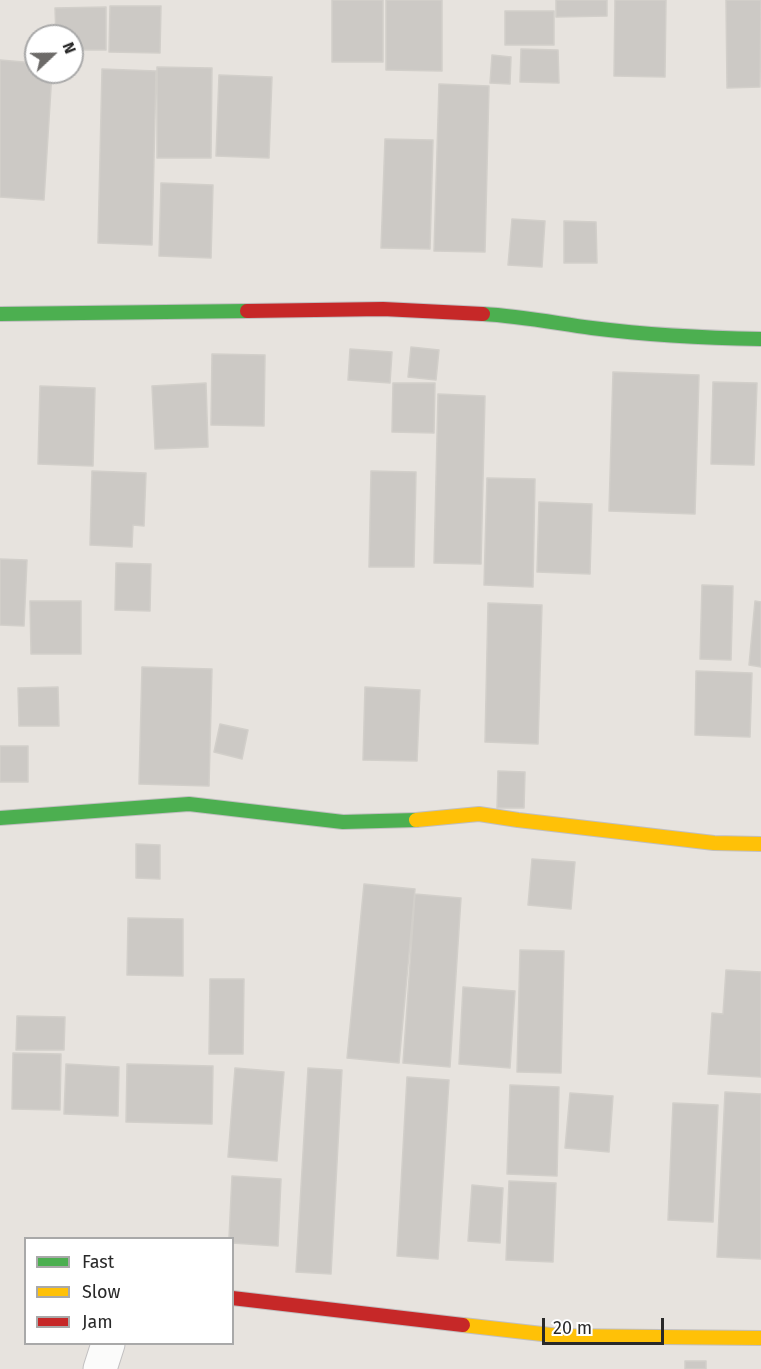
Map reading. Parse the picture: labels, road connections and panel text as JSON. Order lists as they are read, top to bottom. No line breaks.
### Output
{"legend":["Fast","Slow","Jam"],"scale_bar":"20 m","north":"right"}
